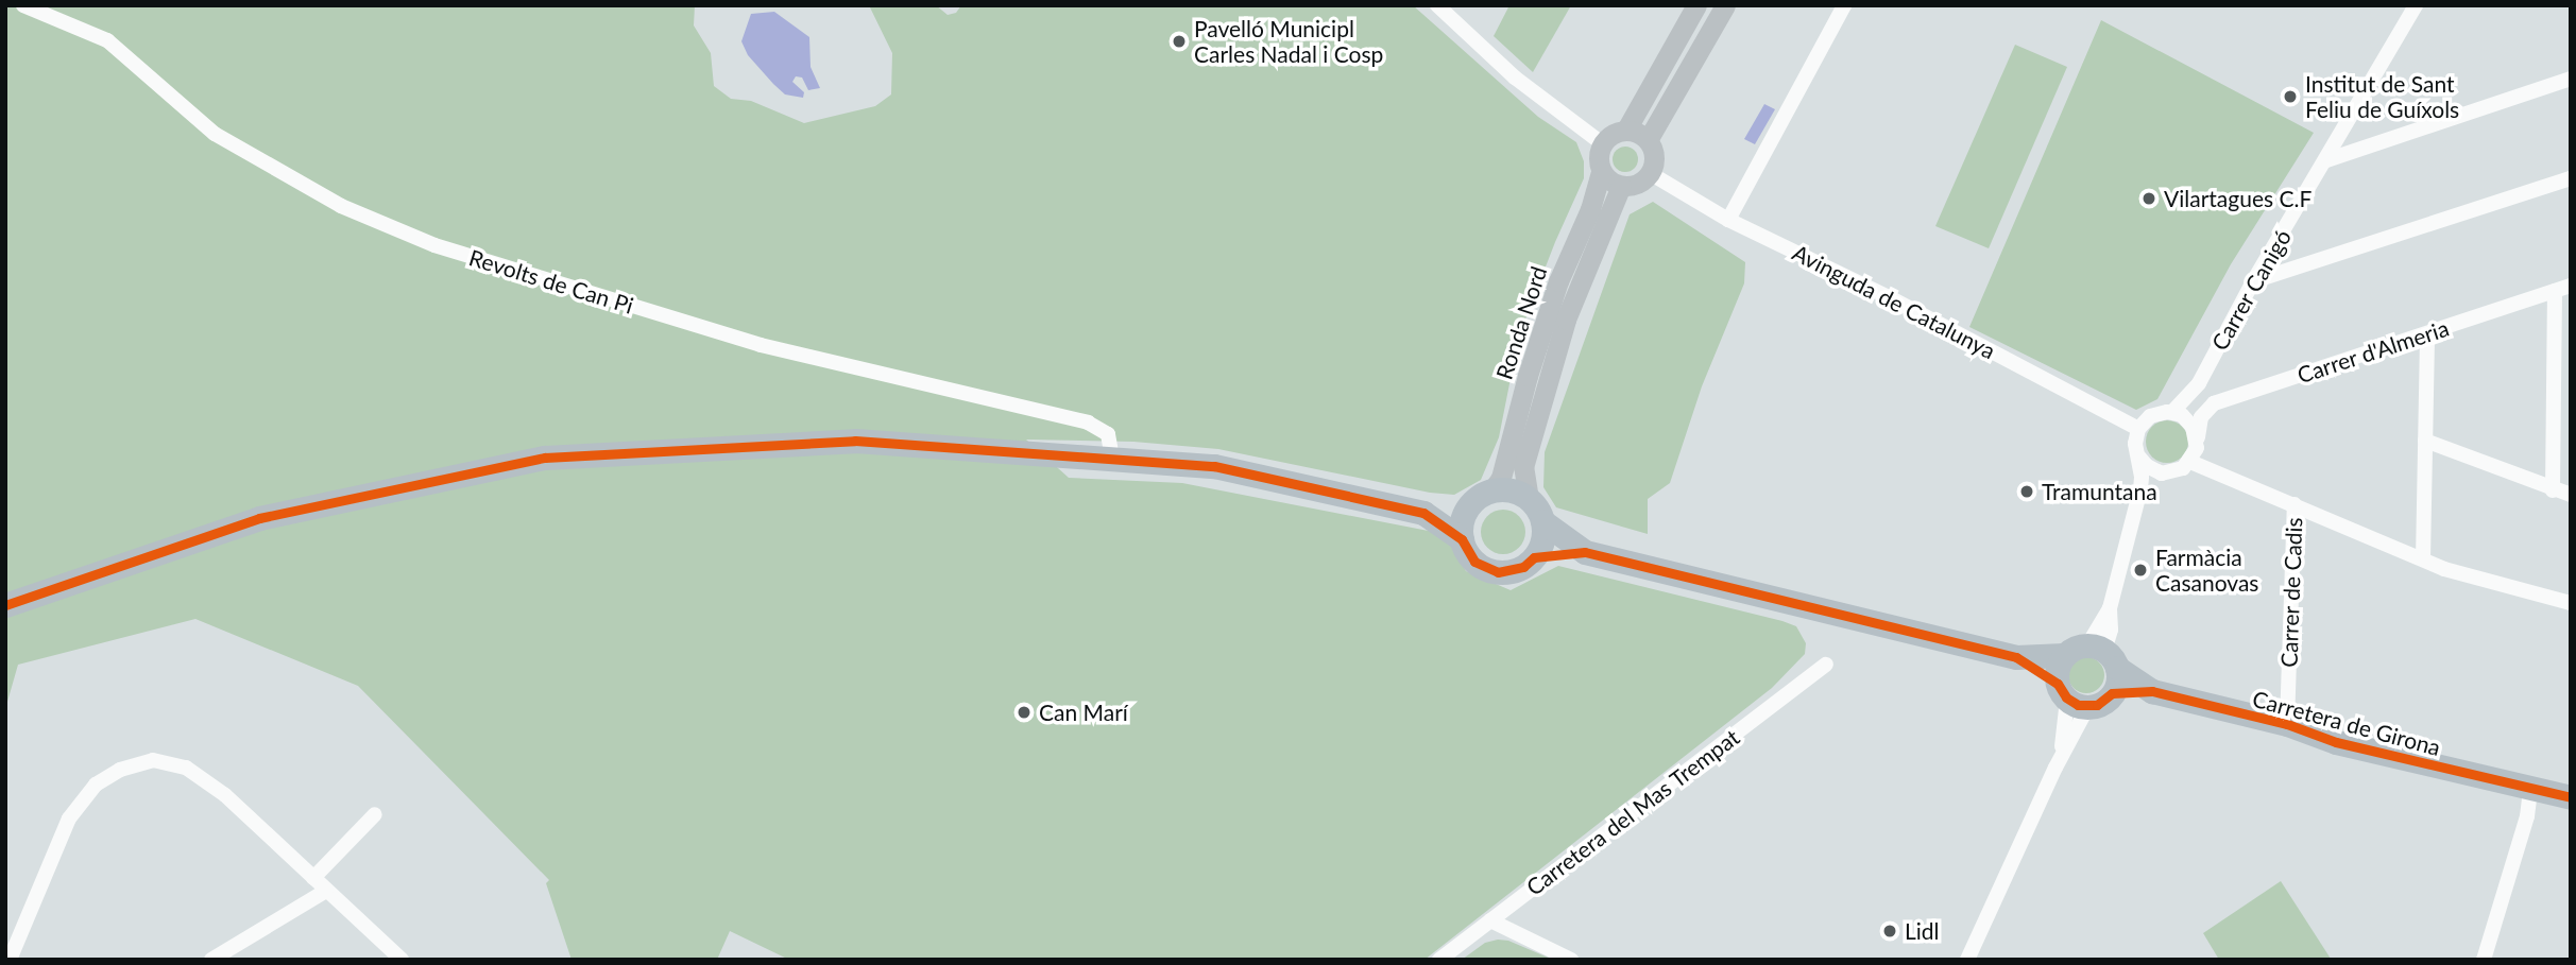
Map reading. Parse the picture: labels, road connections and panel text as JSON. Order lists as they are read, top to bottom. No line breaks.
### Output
{"streets":{"main road":["Carretera de Girona"],"street":["Revolts de Can Pi","Carrer Canigó","Avinguda de Catalunya","Ronda Nord","Carrer d'Almeria","Carrer de Cadis","Carretera del Mas Trempat"]},"crossings":[["Carrer Canigó","Avinguda de Catalunya"],["Carrer Canigó","Carrer d'Almeria"],["Avinguda de Catalunya","Ronda Nord"],["Avinguda de Catalunya","Carrer d'Almeria"],["Carrer de Cadis","Carretera de Girona"]],"places":["Pavelló Municipl Carles Nadal i Cosp","Institut de Sant Feliu de Guíxols","Vilartagues C.F","Tramuntana","Farmàcia Casanovas","Can Marí","Lidl"]}
